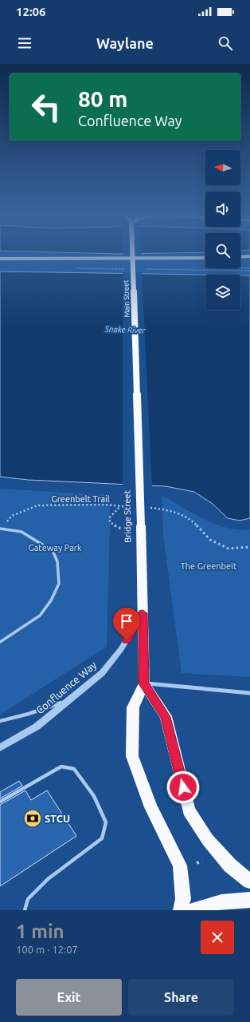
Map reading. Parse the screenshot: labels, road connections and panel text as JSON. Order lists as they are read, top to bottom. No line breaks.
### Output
{"streets":{"highway":["Main Street","Bridge Street"],"street":["Confluence Way"],"path":["Greenbelt Trail"]},"crossings":[["Main Street","Bridge Street"],["Bridge Street","Confluence Way"]],"water":["Snake River"],"parks":["Gateway Park","The Greenbelt"],"places":{"bank":["STCU"]},"north":"left","page":{"status":"12:06","header":"Waylane","turn":["80 m","Confluence Way"],"heading":["1 min","100 m · 12:07"],"buttons":["Exit","Share"]}}
